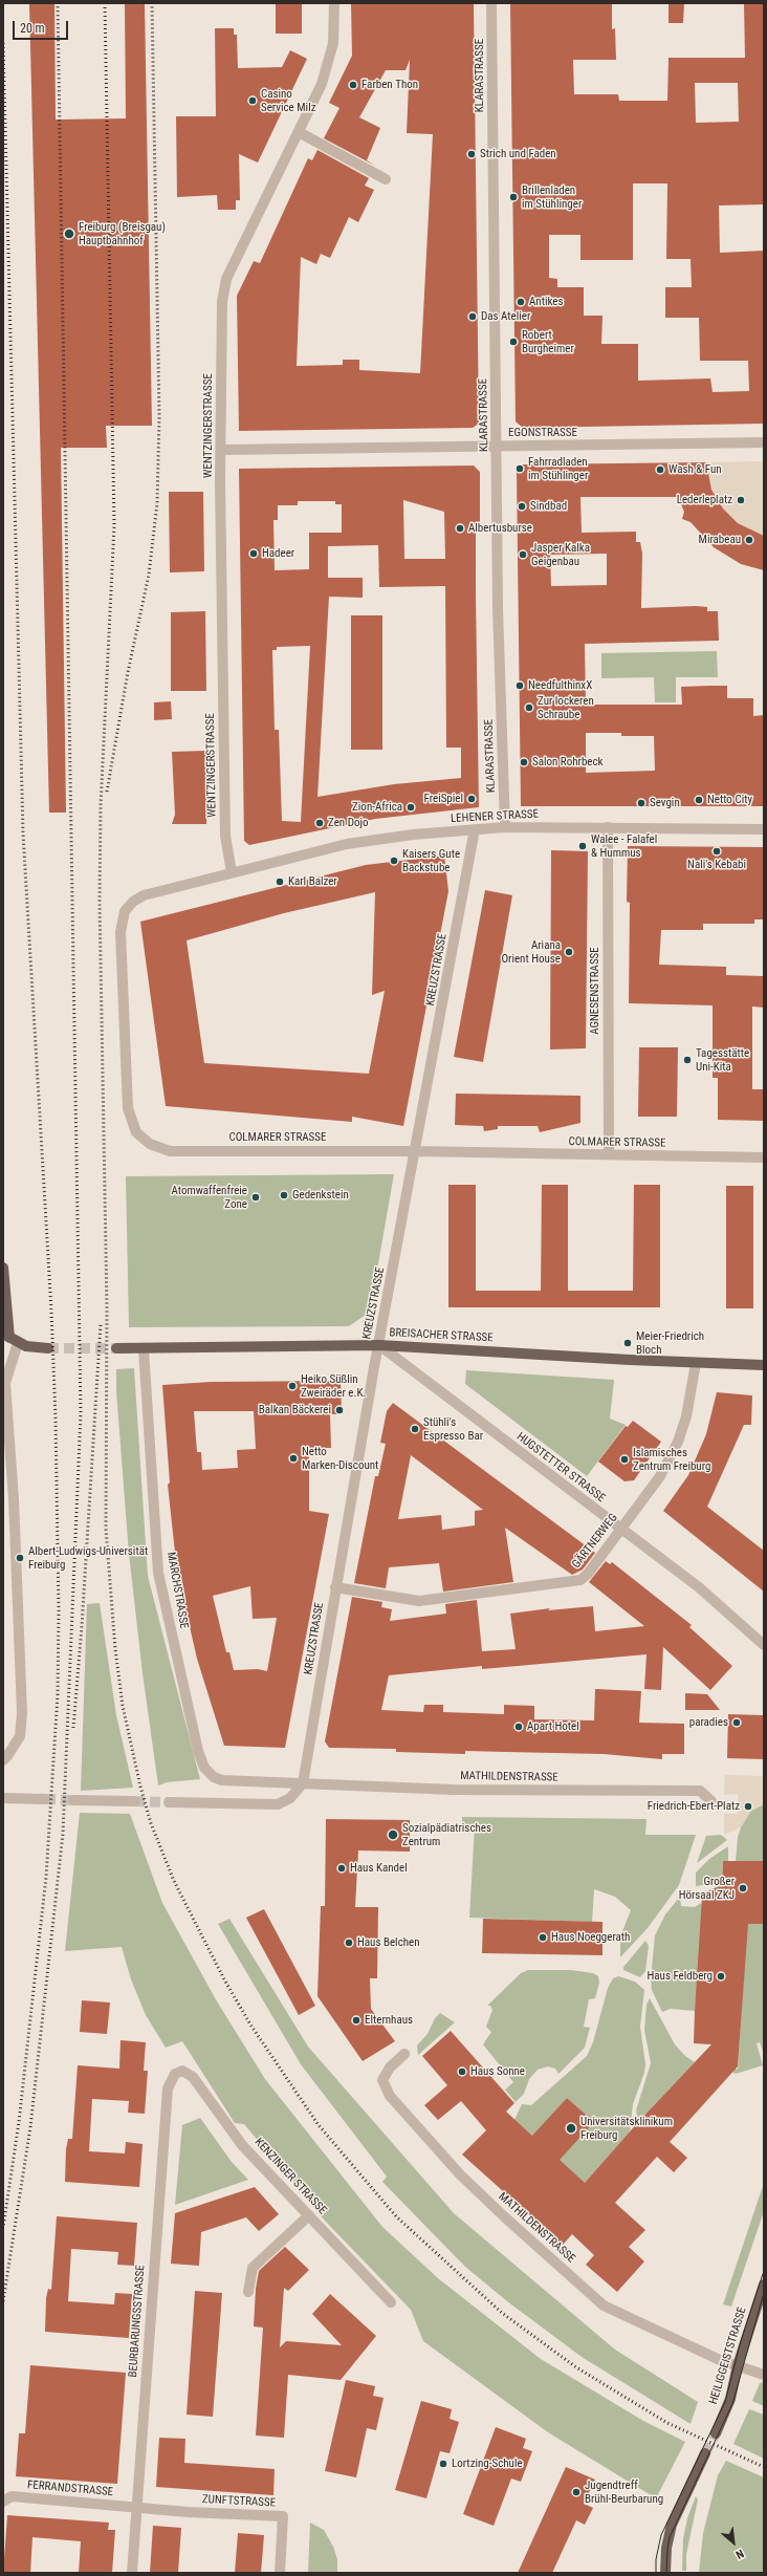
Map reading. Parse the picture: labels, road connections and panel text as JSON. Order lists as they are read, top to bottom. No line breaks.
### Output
{"streets":{"main road":["BREISACHER STRASSE","HEILIGGEISTSTRASSE"],"street":["KLARASTRASSE","WENTZINGERSTRASSE","EGONSTRASSE","LEHENER STRASSE","KREUZSTRASSE","AGNESENSTRASSE","COLMARER STRASSE","HUGSTETTER STRASSE","GÄRTNERWEG","MARCHSTRASSE","MATHILDENSTRASSE","KENZINGER STRASSE","BEURBARUNGSSTRASSE","FERRANDSTRASSE","ZUNFTSTRASSE"]},"crossings":[["KLARASTRASSE","EGONSTRASSE"],["KLARASTRASSE","LEHENER STRASSE"],["WENTZINGERSTRASSE","EGONSTRASSE"],["WENTZINGERSTRASSE","LEHENER STRASSE"],["WENTZINGERSTRASSE","COLMARER STRASSE"],["LEHENER STRASSE","KREUZSTRASSE"],["LEHENER STRASSE","AGNESENSTRASSE"],["LEHENER STRASSE","COLMARER STRASSE"],["KREUZSTRASSE","COLMARER STRASSE"],["KREUZSTRASSE","BREISACHER STRASSE"],["KREUZSTRASSE","HUGSTETTER STRASSE"],["KREUZSTRASSE","GÄRTNERWEG"],["KREUZSTRASSE","MATHILDENSTRASSE"],["AGNESENSTRASSE","COLMARER STRASSE"],["BREISACHER STRASSE","HUGSTETTER STRASSE"],["BREISACHER STRASSE","GÄRTNERWEG"],["BREISACHER STRASSE","MARCHSTRASSE"],["HUGSTETTER STRASSE","GÄRTNERWEG"],["MARCHSTRASSE","MATHILDENSTRASSE"],["MATHILDENSTRASSE","HEILIGGEISTSTRASSE"],["KENZINGER STRASSE","BEURBARUNGSSTRASSE"],["BEURBARUNGSSTRASSE","FERRANDSTRASSE"],["BEURBARUNGSSTRASSE","ZUNFTSTRASSE"],["FERRANDSTRASSE","ZUNFTSTRASSE"]],"places":["Farben Thon","Casino Service Milz","Strich und Faden","Brillenladen im Stühlinger","Freiburg (Breisgau) Hauptbahnhof","Antikes","Das Atelier","Robert Burgheimer","Fahrradladen im Stühlinger","Wash & Fun","Lederleplatz","Sindbad","Albertusburse","Mirabeau","Hadeer","Jasper Kalka Geigenbau","NeedfulthinxX","Zur lockeren Schraube","Salon Rohrbeck","FreiSpiel","Netto City","Sevgin","Zion-Africa","Zen Dojo","Walee - Falafel & Hummus","Nali's Kebabi","Kaisers Gute Backstube","Karl Balzer","Ariana Orient House","Tagesstätte Uni-Kita","Gedenkstein","Atomwaffenfreie Zone","Meier-Friedrich Bloch","Heiko Süßlin Zweiräder e.K.","Balkan Bäckerei","Stühli's Espresso Bar","Netto Marken-Discount","Islamisches Zentrum Freiburg","Albert-Ludwigs-Universität Freiburg","paradies","Apart Hotel","Friedrich-Ebert-Platz","Sozialpädiatrisches Zentrum","Haus Kandel","Großer Hörsaal ZKJ","Haus Noeggerath","Haus Belchen","Haus Feldberg","Elternhaus","Haus Sonne","Universitätsklinikum Freiburg","Lortzing-Schule","Jugendtreff Brühl-Beurbarung"],"scale_bar":"20 m","north":"bottom right"}
